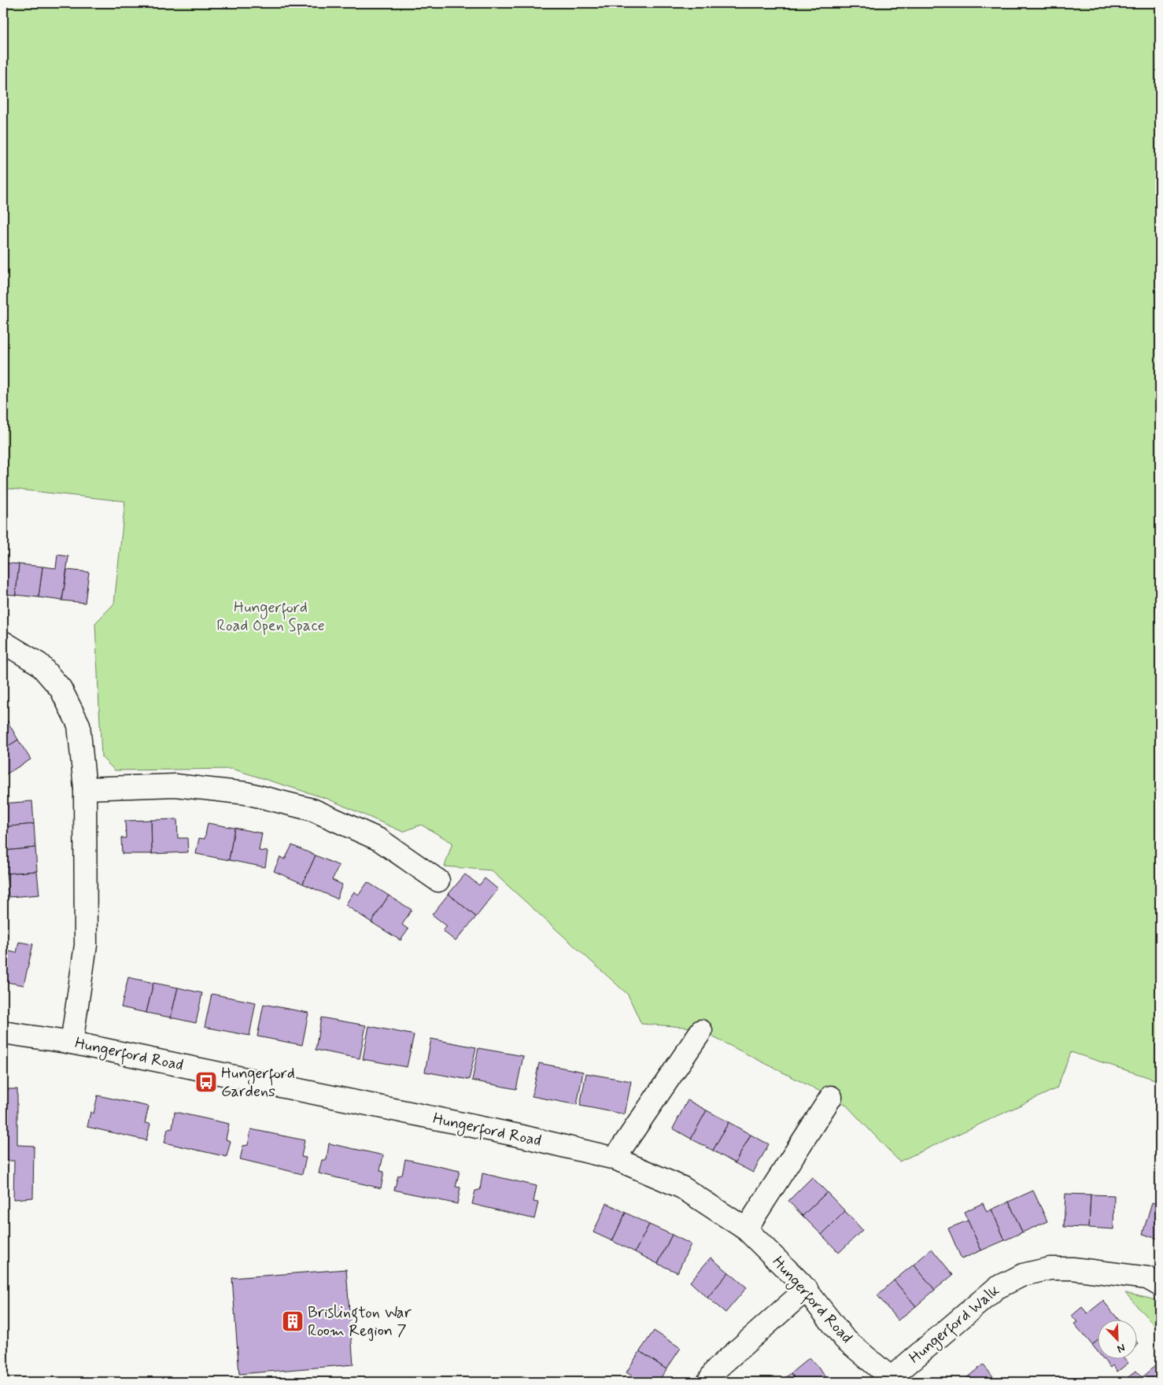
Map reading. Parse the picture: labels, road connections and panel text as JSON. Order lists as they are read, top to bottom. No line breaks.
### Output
{"streets":{"street":["Hungerford Road","Hungerford Walk"]},"crossings":[["Hungerford Road","Hungerford Walk"]],"parks":["Hungerford Road Open Space"],"places":{"bus stop":["Hungerford Gardens"],"building":["Brislington War Room Region 7"]},"north":"bottom right"}
